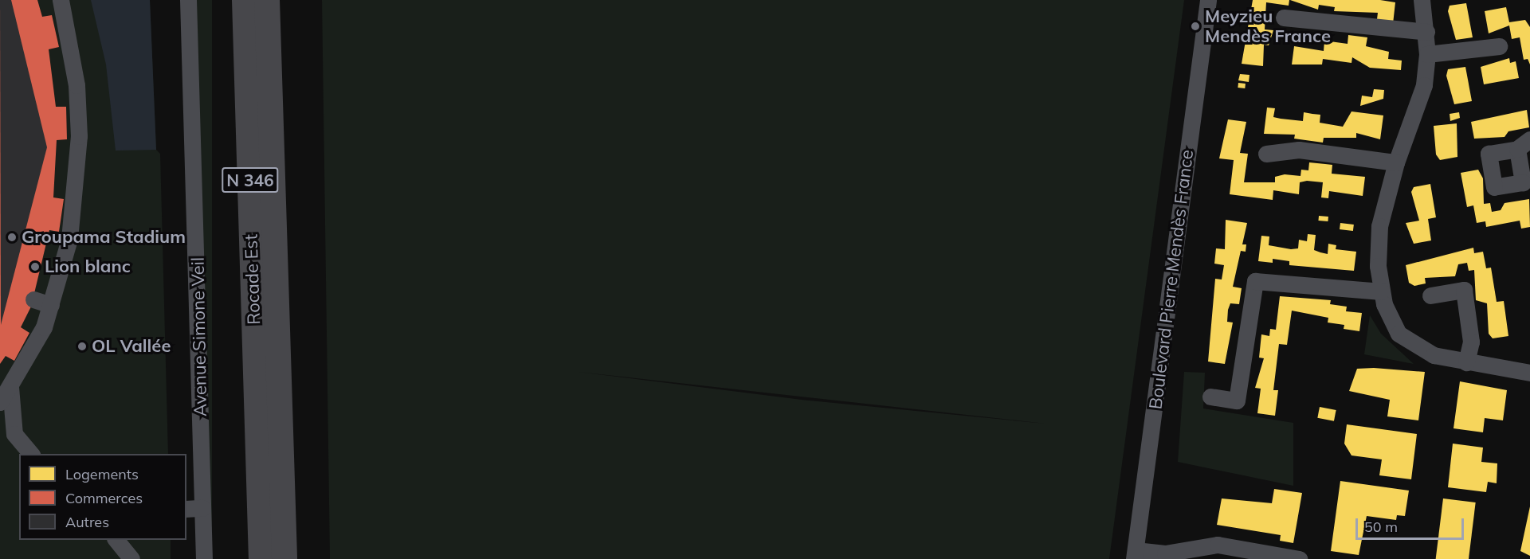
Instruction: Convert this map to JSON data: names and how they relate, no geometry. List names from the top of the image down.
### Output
{
  "streets": {
    "highway": ["N 346", "Rocade Est"],
    "street": ["Boulevard Pierre Mendès France", "Avenue Simone Veil"]
  },
  "places": [
    "Meyzieu Mendès France",
    "Groupama Stadium",
    "Lion blanc",
    "OL Vallée"
  ],
  "legend": ["Logements", "Commerces", "Autres"],
  "scale_bar": "50 m"
}
